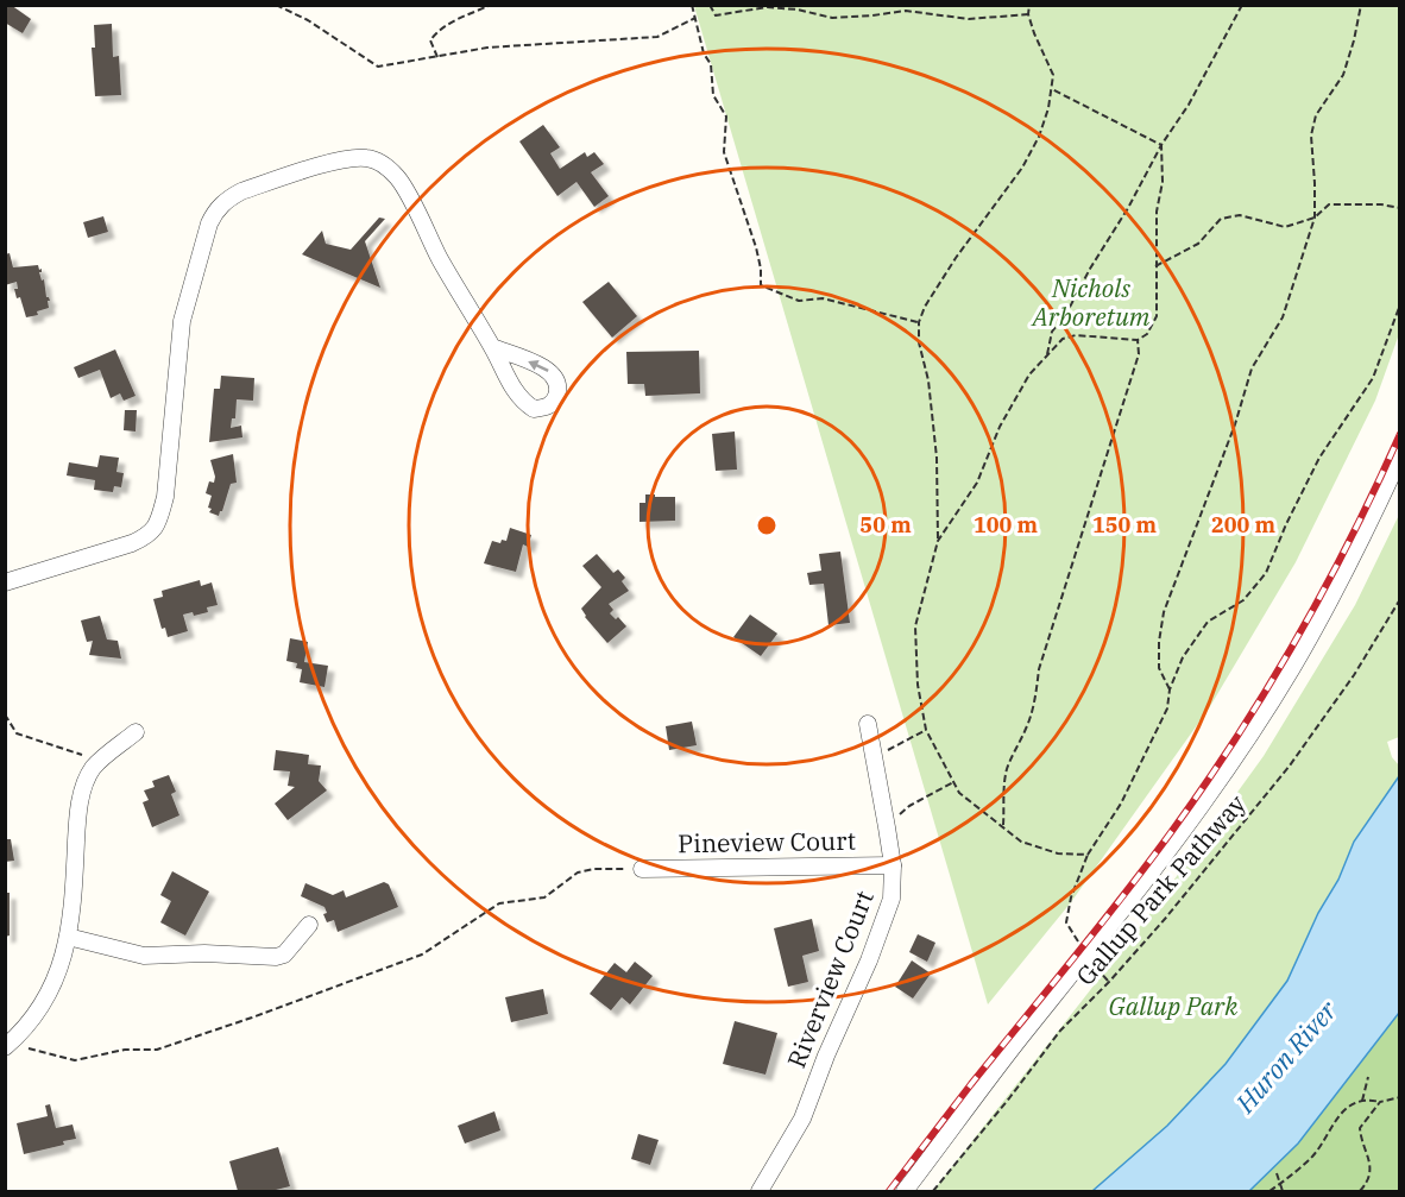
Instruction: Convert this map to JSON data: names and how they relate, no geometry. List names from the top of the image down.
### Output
{
  "streets": {
    "street": ["Pineview Court", "Riverview Court"],
    "path": ["Gallup Park Pathway"]
  },
  "crossings": [
    ["Pineview Court", "Riverview Court"]
  ],
  "water": ["Huron River"],
  "parks": ["Nichols Arboretum", "Gallup Park"],
  "rings": [
    "50 m",
    "100 m",
    "150 m",
    "200 m"
  ]
}
